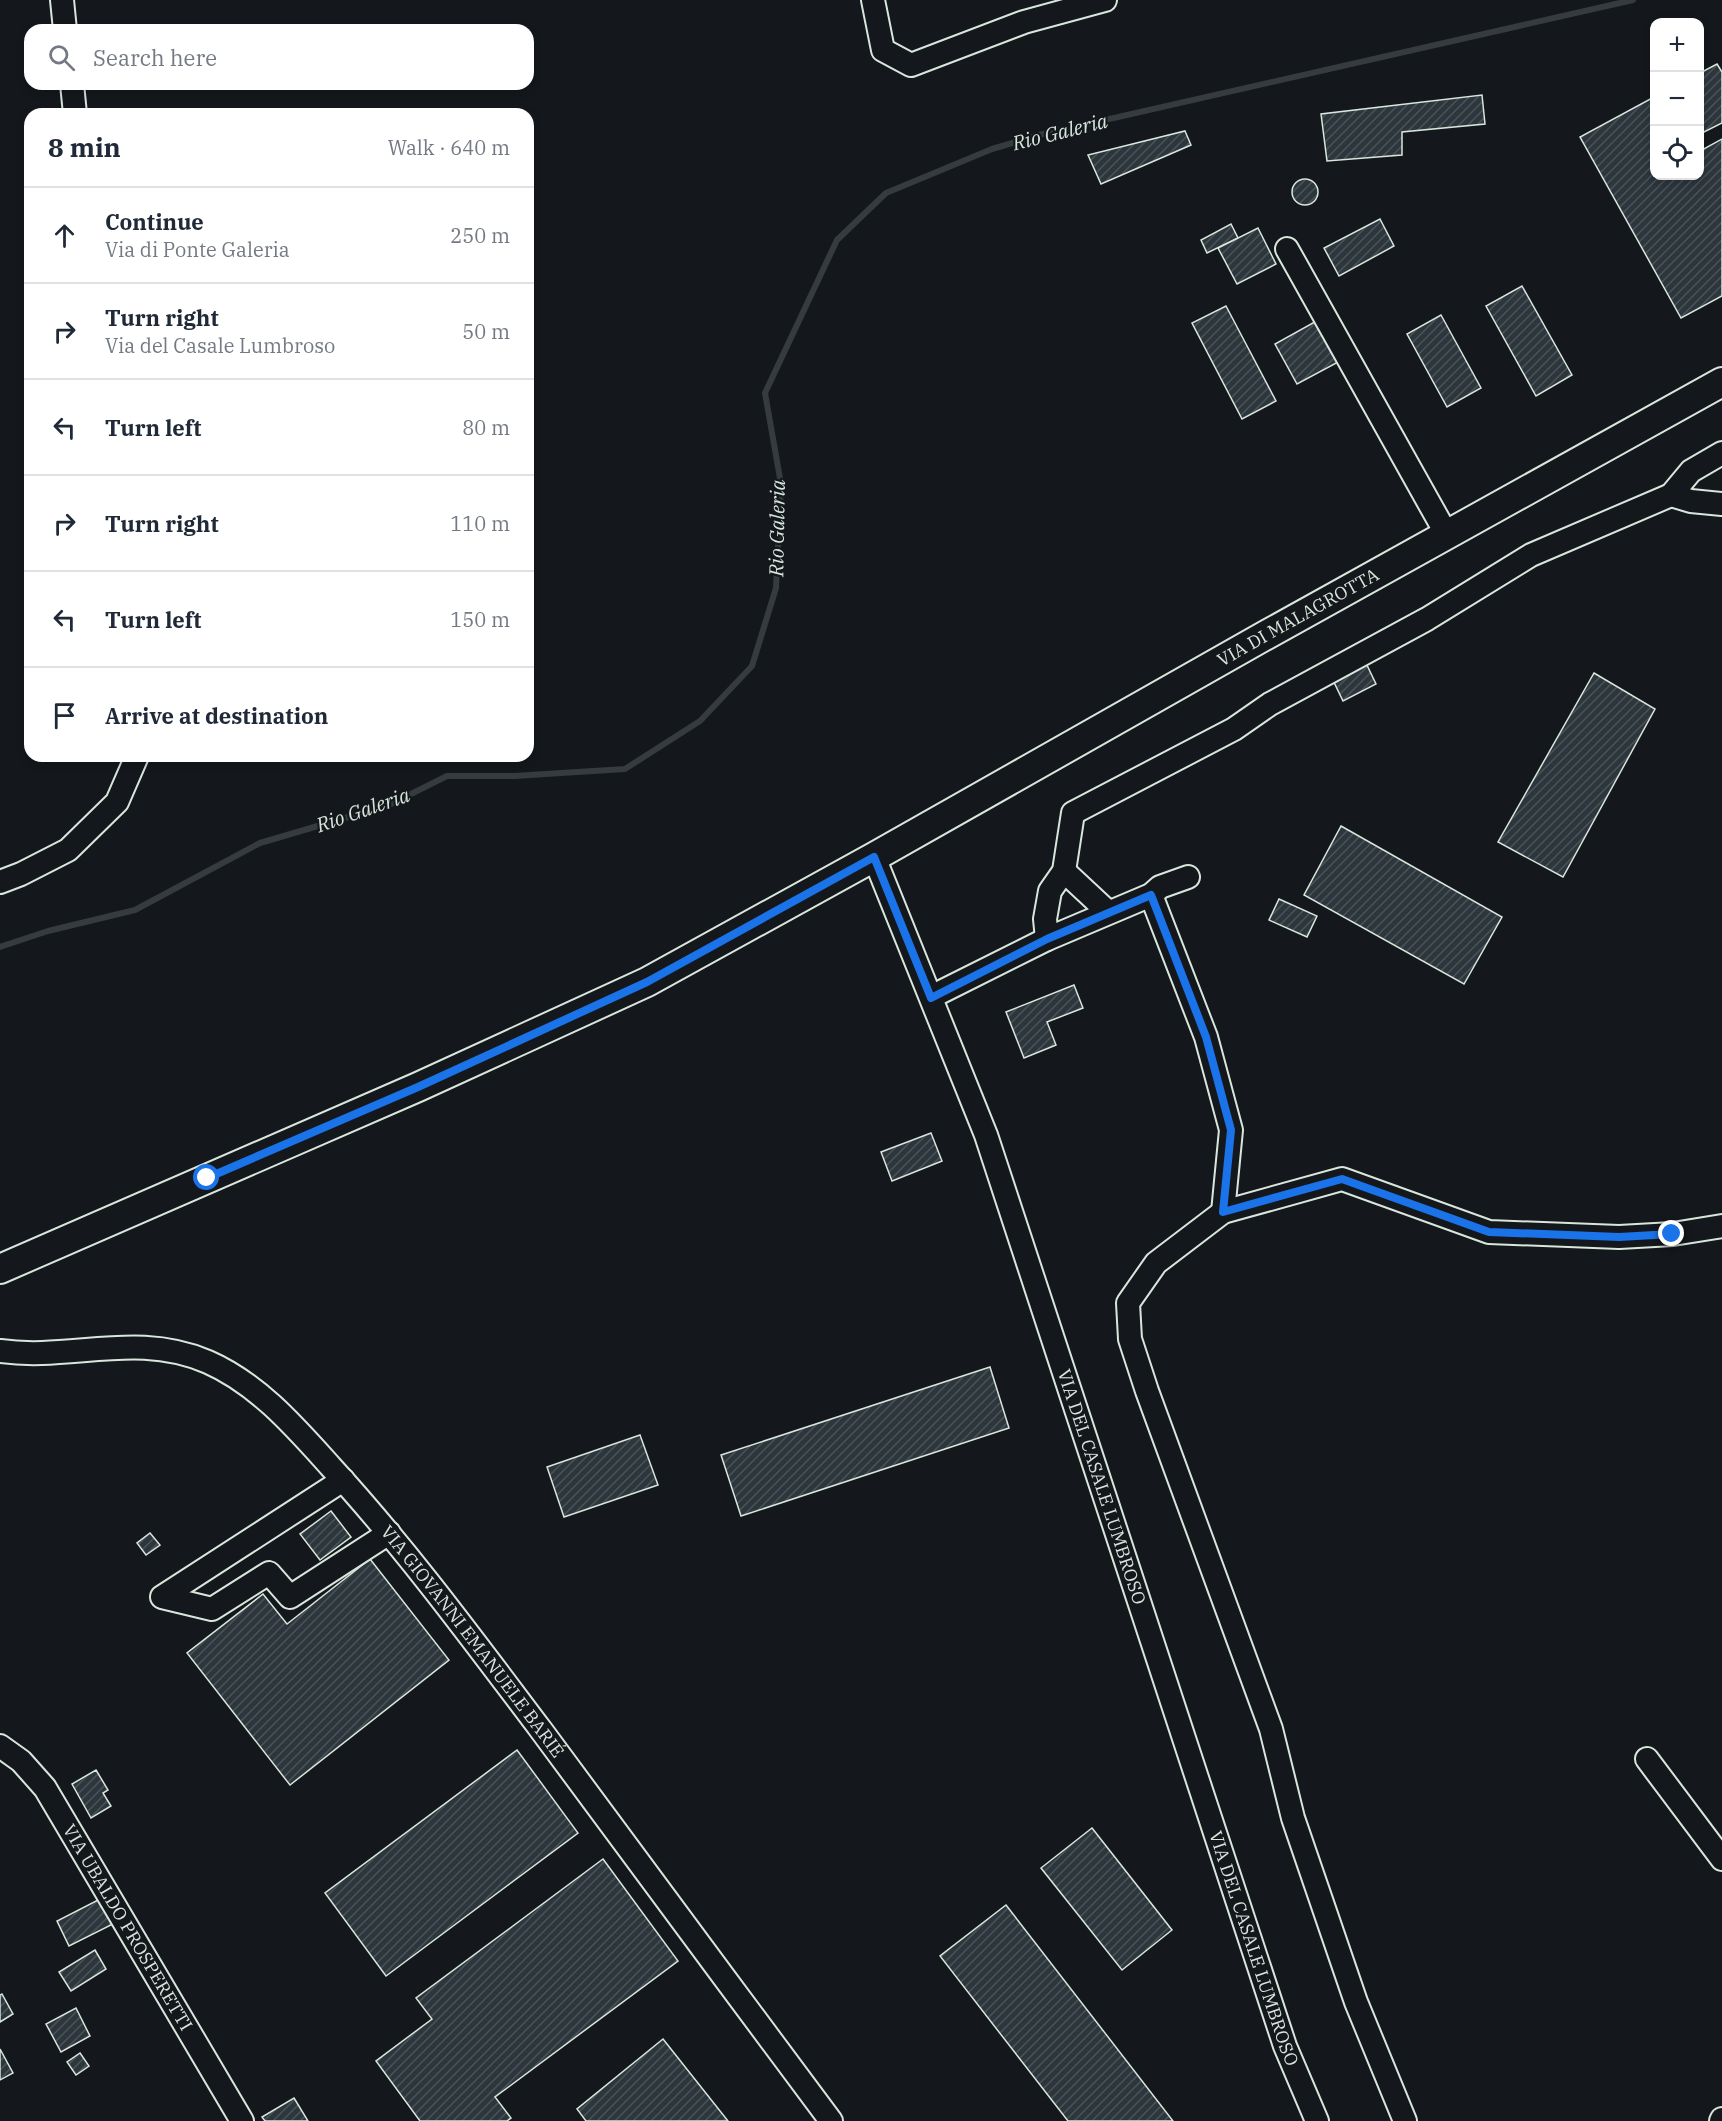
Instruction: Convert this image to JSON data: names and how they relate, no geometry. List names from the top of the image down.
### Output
{
  "streets": {
    "main road": ["VIA DI MALAGROTTA"],
    "street": ["VIA DEL CASALE LUMBROSO", "VIA GIOVANNI EMANUELE BARIÉ", "VIA UBALDO PROSPERETTI"]
  },
  "crossings": [
    ["VIA DI MALAGROTTA", "VIA DEL CASALE LUMBROSO"]
  ],
  "water": ["Rio Galeria"],
  "page": {
    "map_buttons": ["+", "−"],
    "search": "Search here",
    "heading": ["8 min", "Walk · 640 m"],
    "list": [
      ["Continue", "Via di Ponte Galeria", "250 m"],
      ["Turn right", "Via del Casale Lumbroso", "50 m"],
      ["Turn left", "80 m"],
      ["Turn right", "110 m"],
      ["Turn left", "150 m"],
      "Arrive at destination"
    ]
  }
}
